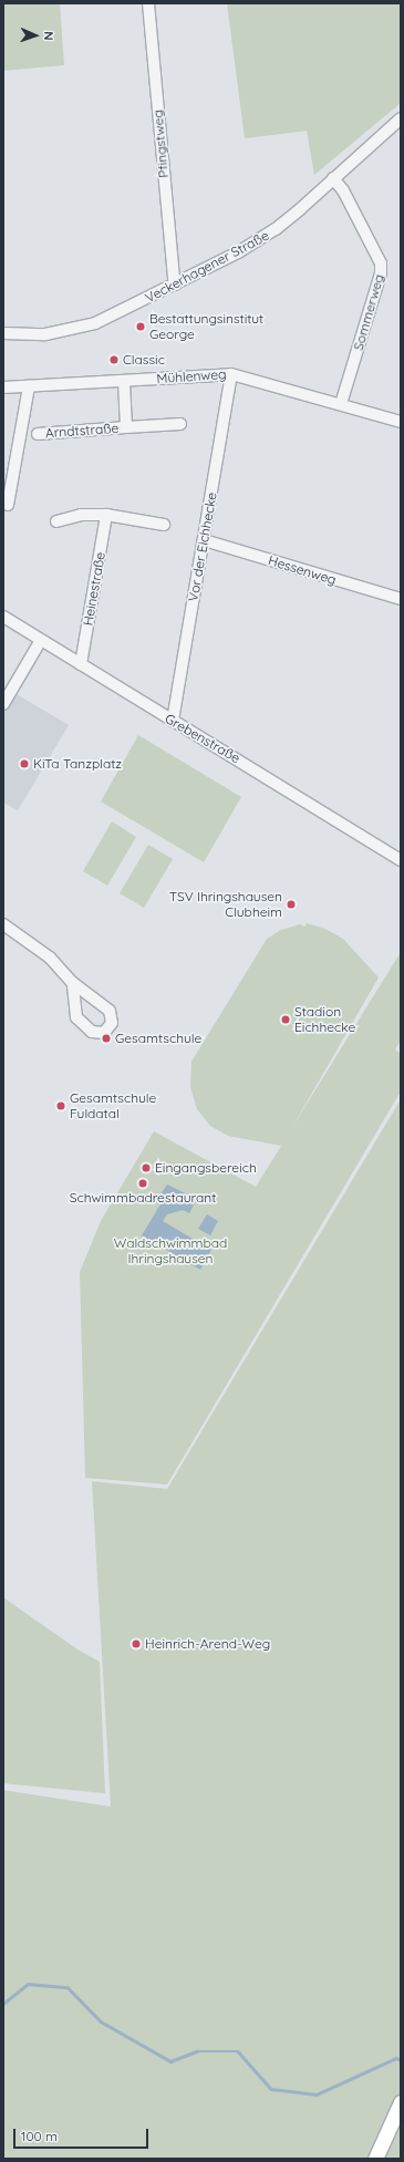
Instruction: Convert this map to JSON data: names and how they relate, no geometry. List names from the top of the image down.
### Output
{
  "streets": {
    "street": [
      "Pfingstweg",
      "Veckerhagener Straße",
      "Sommerweg",
      "Mühlenweg",
      "Arndtstraße",
      "Vor der Eichhecke",
      "Hessenweg",
      "Heinestraße",
      "Grebenstraße"
    ]
  },
  "crossings": [
    ["Pfingstweg", "Veckerhagener Straße"],
    ["Veckerhagener Straße", "Sommerweg"],
    ["Sommerweg", "Mühlenweg"],
    ["Mühlenweg", "Arndtstraße"],
    ["Mühlenweg", "Vor der Eichhecke"],
    ["Vor der Eichhecke", "Hessenweg"],
    ["Vor der Eichhecke", "Grebenstraße"],
    ["Heinestraße", "Grebenstraße"]
  ],
  "parks": ["Waldschwimmbad Ihringshausen"],
  "places": [
    "Bestattungsinstitut George",
    "Classic",
    "KiTa Tanzplatz",
    "TSV Ihringshausen Clubheim",
    "Stadion Eichhecke",
    "Gesamtschule",
    "Gesamtschule Fuldatal",
    "Eingangsbereich",
    "Schwimmbadrestaurant",
    "Heinrich-Arend-Weg"
  ],
  "scale_bar": "100 m",
  "north": "right"
}
